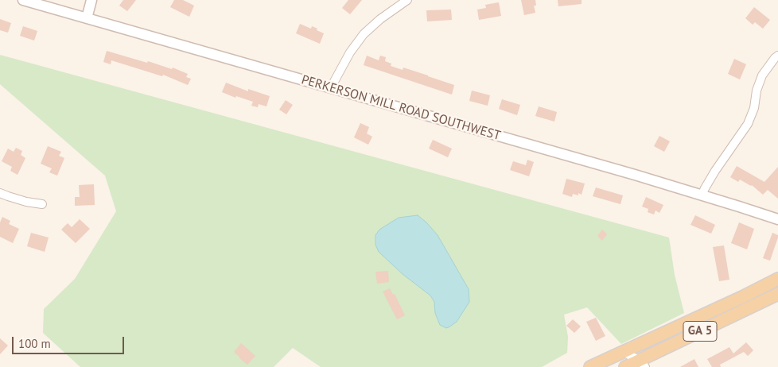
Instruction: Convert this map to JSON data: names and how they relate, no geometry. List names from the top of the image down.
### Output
{
  "streets": {
    "main road": ["GA 5"],
    "street": ["PERKERSON MILL ROAD SOUTHWEST"]
  },
  "scale_bar": "100 m"
}
